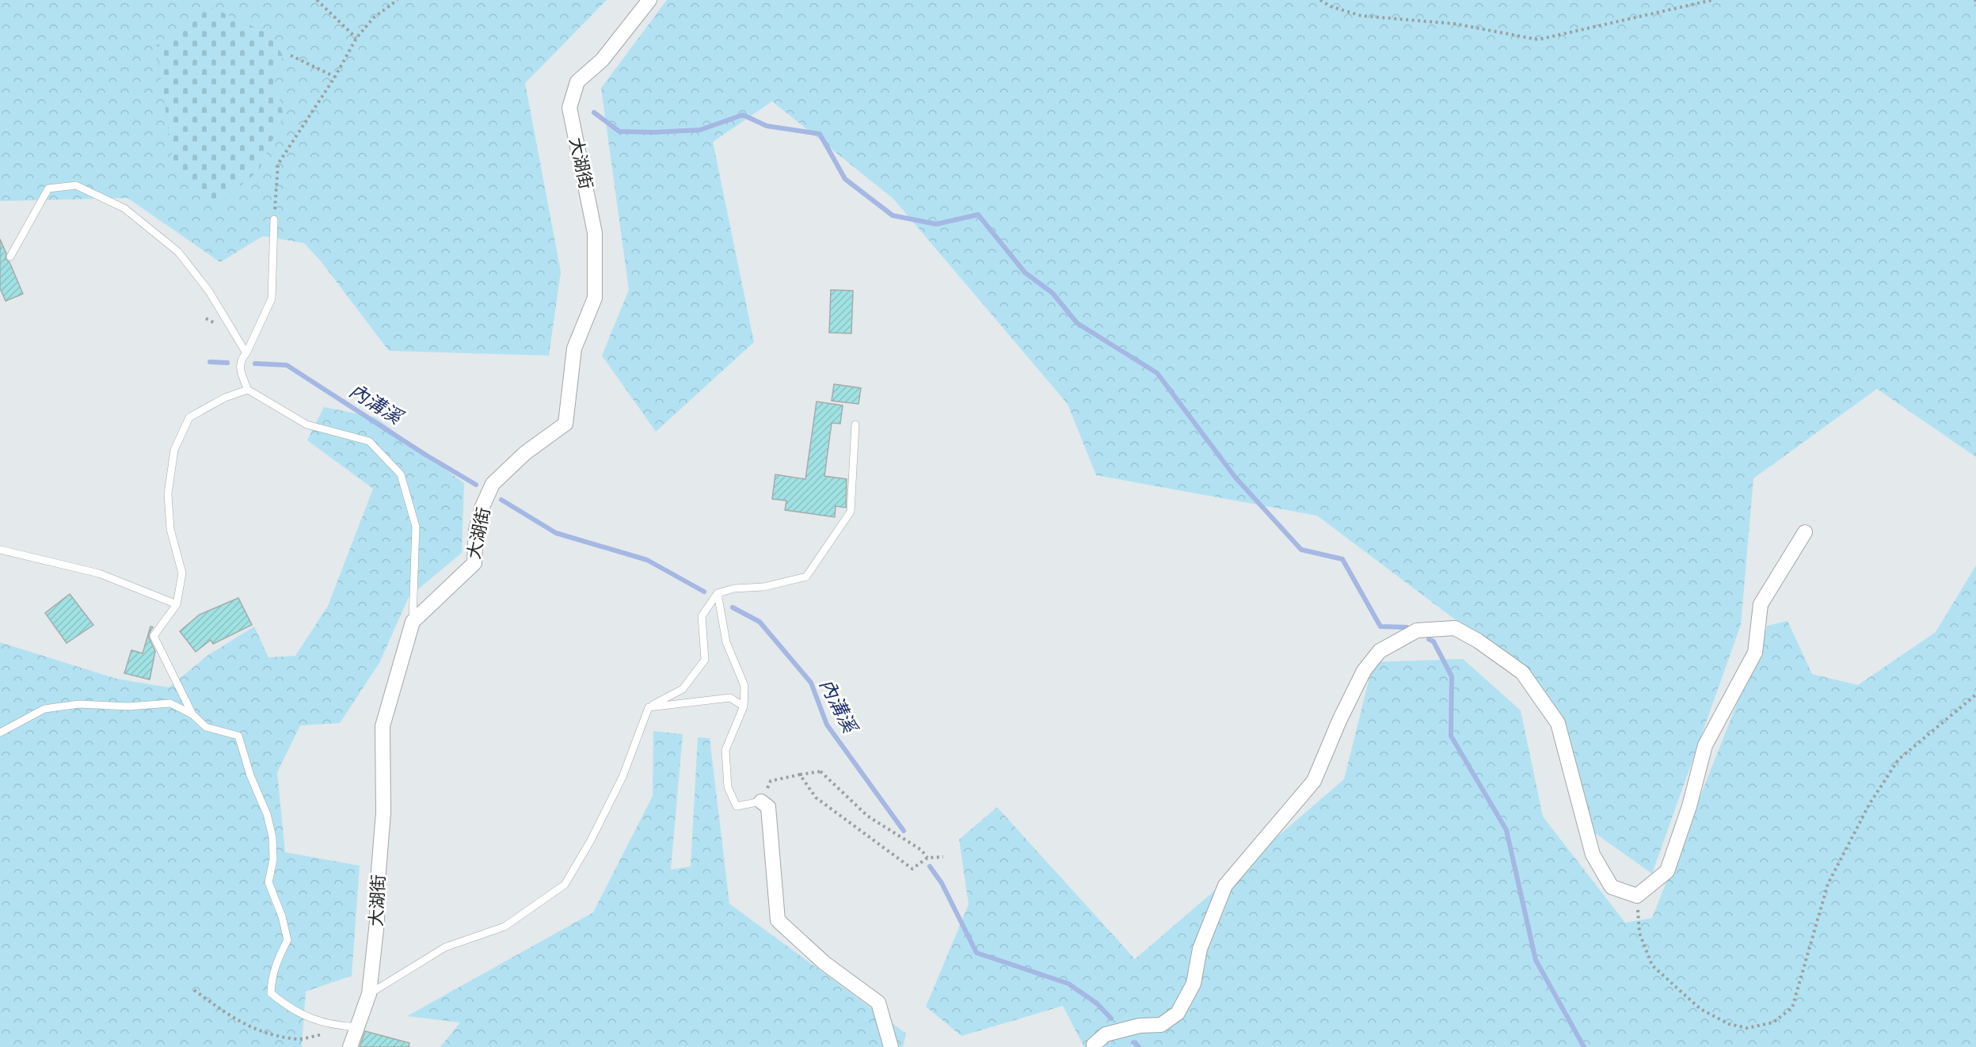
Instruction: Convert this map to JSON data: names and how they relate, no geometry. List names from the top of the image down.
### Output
{
  "streets": {
    "street": ["大湖街"]
  },
  "water": ["內溝溪"]
}
